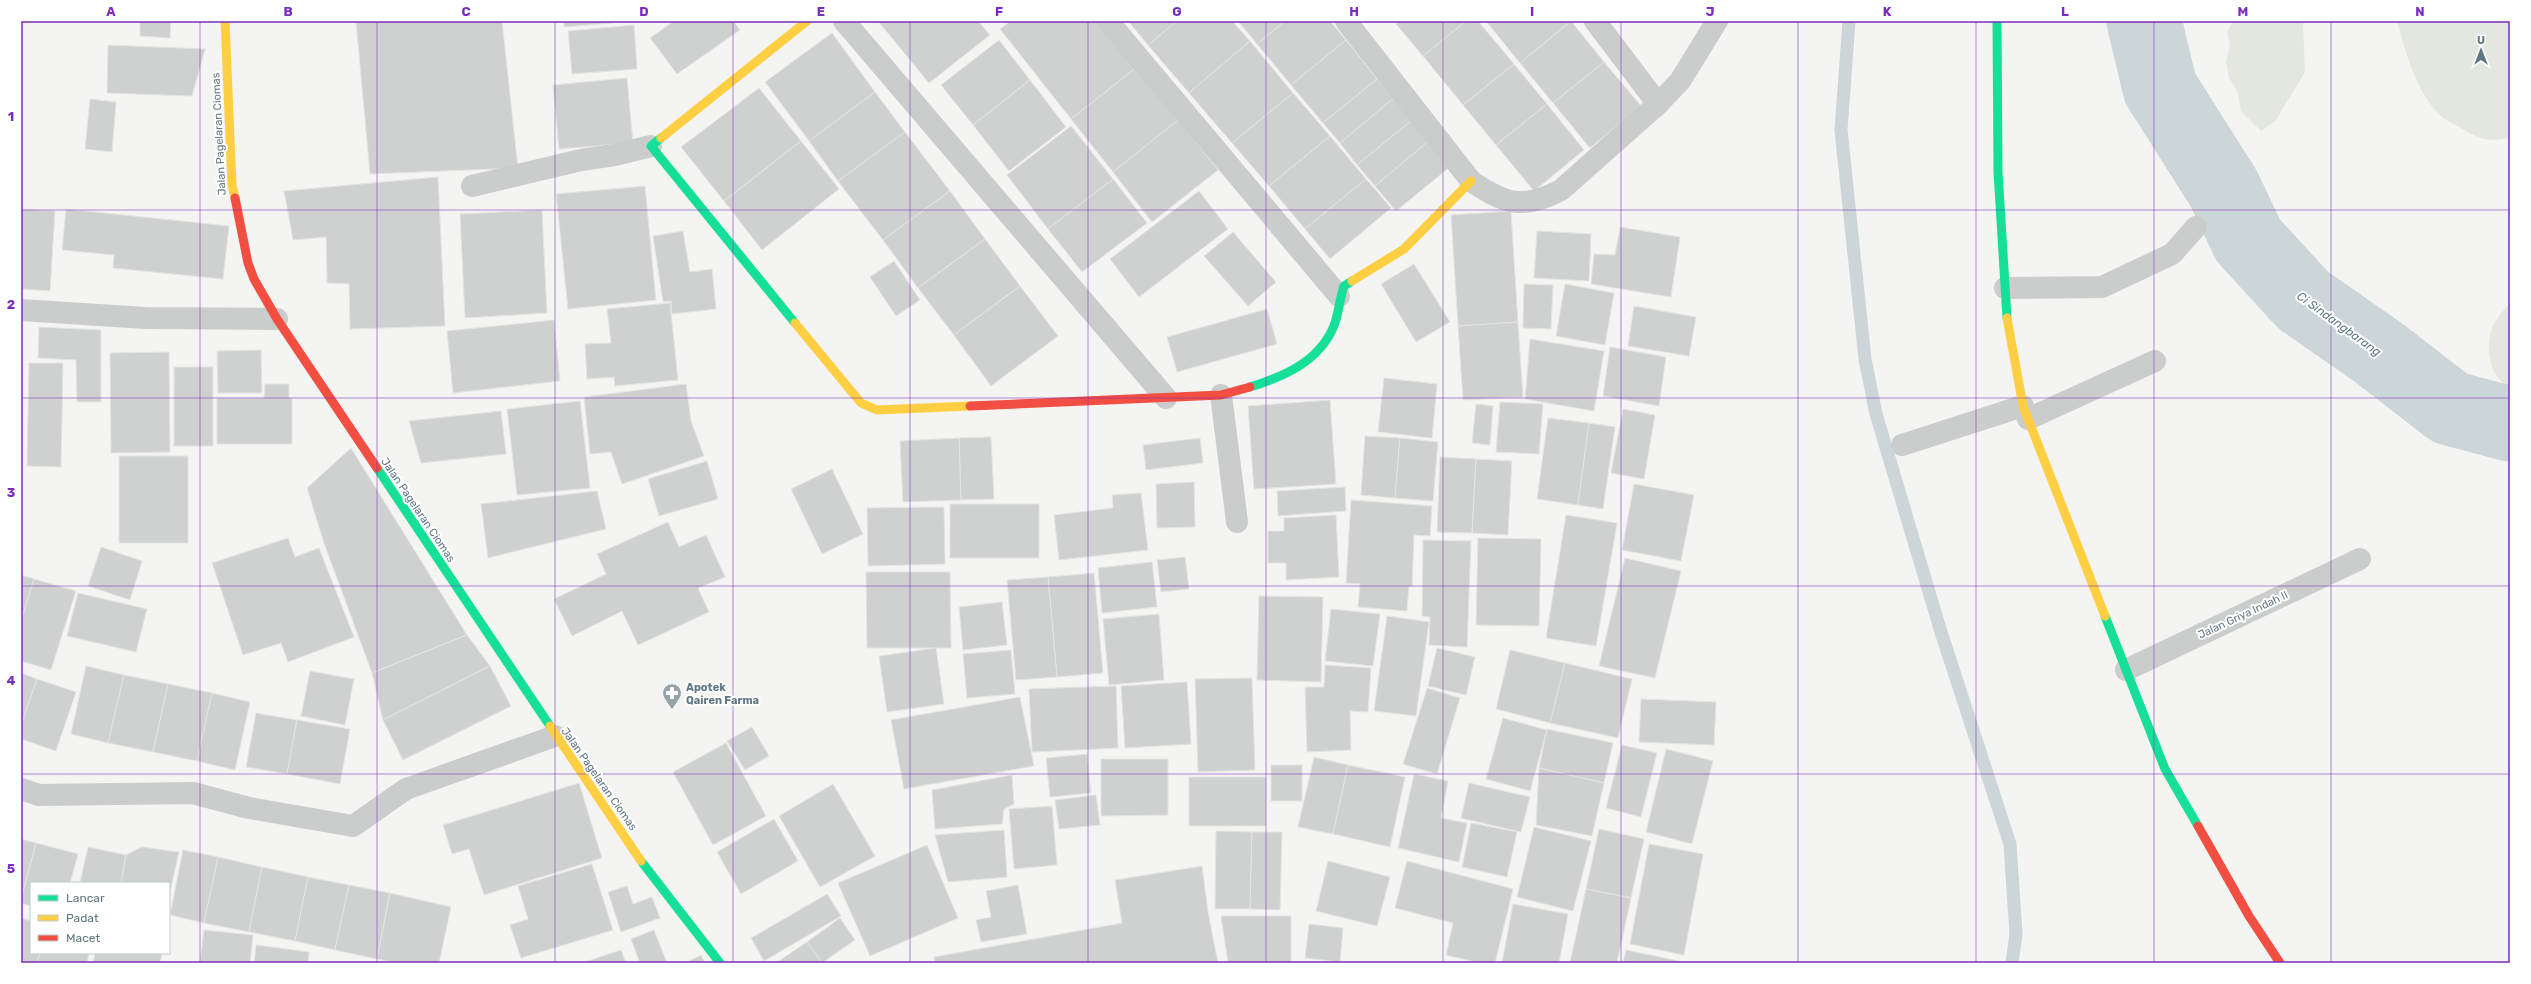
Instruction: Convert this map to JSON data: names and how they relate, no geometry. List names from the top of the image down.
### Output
{
  "streets": {
    "street": ["Jalan Pagelaran Ciomas", "Jalan Griya Indah II"]
  },
  "water": ["Ci Sindangbarang"],
  "places": {
    "pharmacy": ["Apotek Qairen Farma"]
  },
  "legend": ["Lancar", "Padat", "Macet"],
  "north": "top",
  "grid": {
    "columns": [
      "A",
      "B",
      "C",
      "D",
      "E",
      "F",
      "G",
      "H",
      "I",
      "J",
      "K",
      "L",
      "M",
      "N"
    ],
    "rows": [
      "1",
      "2",
      "3",
      "4",
      "5"
    ]
  }
}
